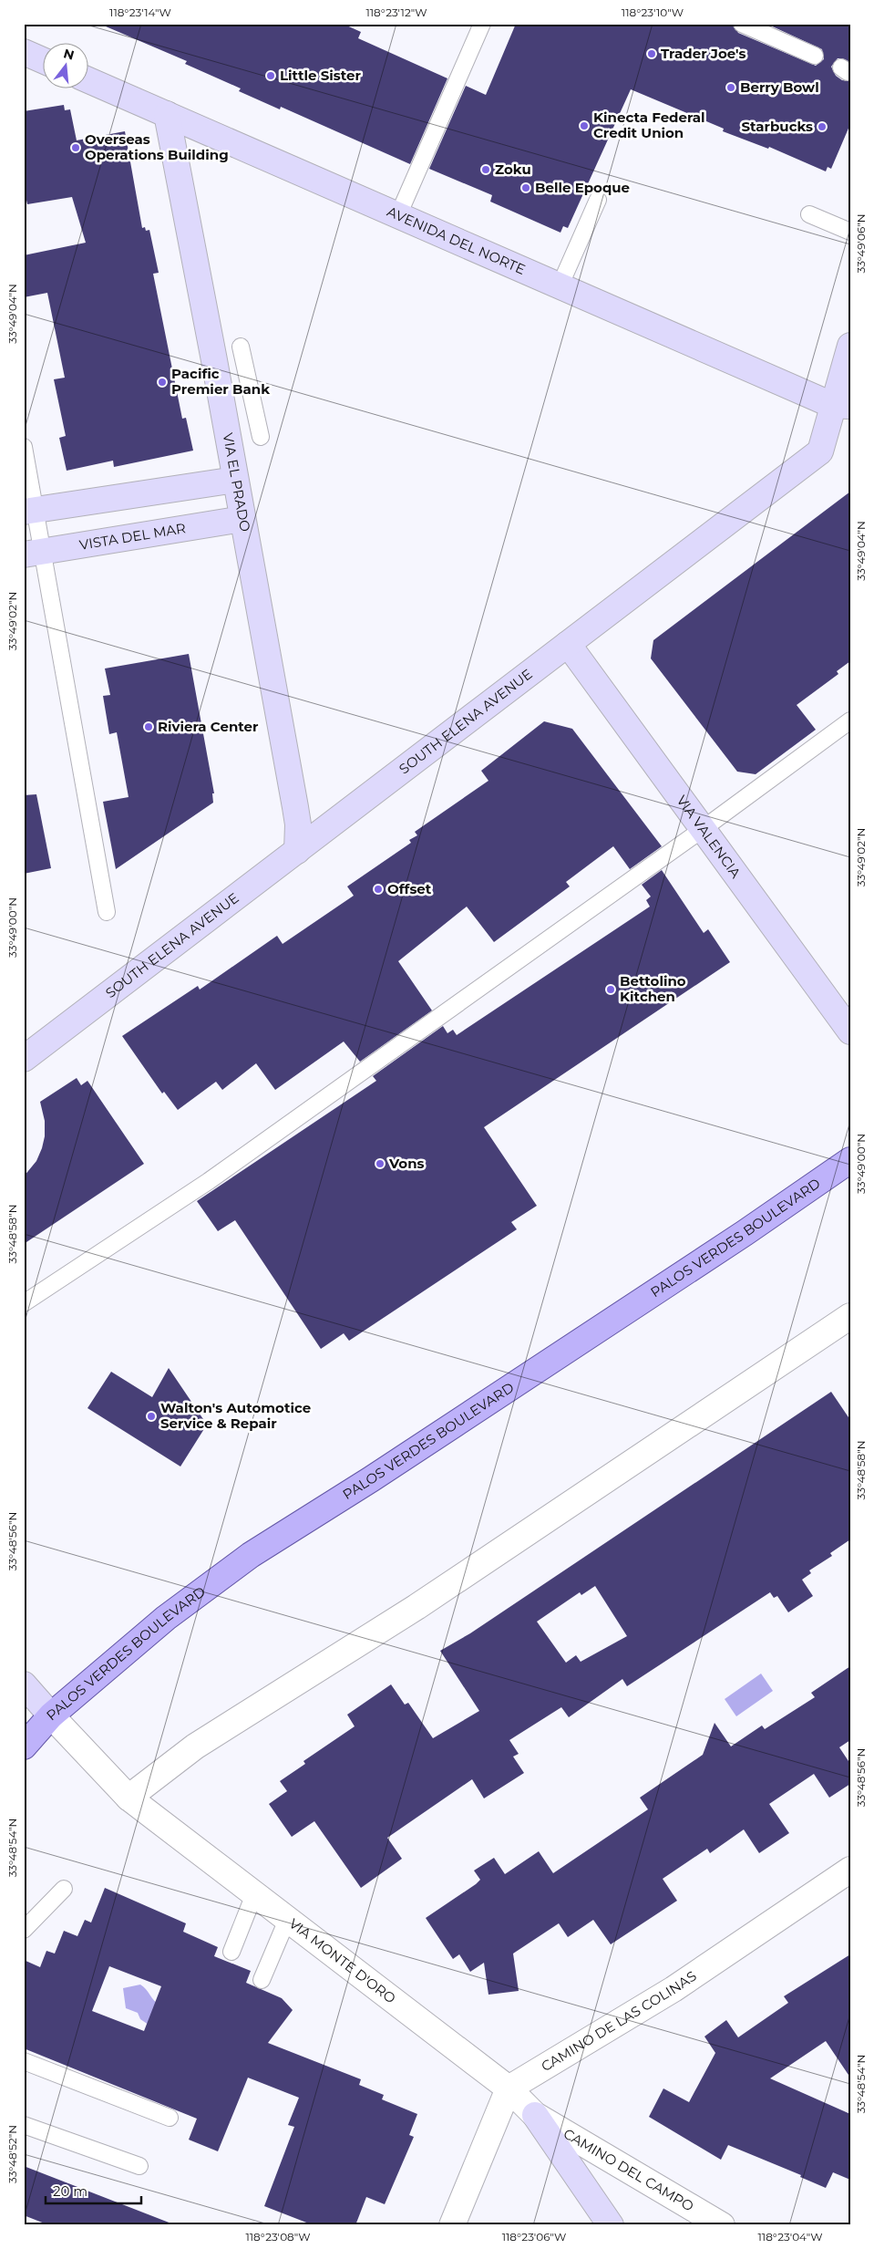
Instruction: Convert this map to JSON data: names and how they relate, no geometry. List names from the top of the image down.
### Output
{
  "streets": {
    "main road": ["PALOS VERDES BOULEVARD"],
    "street": [
      "AVENIDA DEL NORTE",
      "VIA EL PRADO",
      "VISTA DEL MAR",
      "SOUTH ELENA AVENUE",
      "VIA VALENCIA",
      "VIA MONTE D'ORO",
      "CAMINO DE LAS COLINAS",
      "CAMINO DEL CAMPO"
    ]
  },
  "crossings": [
    ["AVENIDA DEL NORTE", "VIA EL PRADO"],
    ["AVENIDA DEL NORTE", "SOUTH ELENA AVENUE"],
    ["VIA EL PRADO", "VISTA DEL MAR"],
    ["VIA EL PRADO", "SOUTH ELENA AVENUE"],
    ["SOUTH ELENA AVENUE", "VIA VALENCIA"],
    ["PALOS VERDES BOULEVARD", "VIA MONTE D'ORO"],
    ["VIA MONTE D'ORO", "CAMINO DE LAS COLINAS"],
    ["VIA MONTE D'ORO", "CAMINO DEL CAMPO"]
  ],
  "places": [
    "Trader Joe's",
    "Little Sister",
    "Berry Bowl",
    "Kinecta Federal Credit Union",
    "Starbucks",
    "Overseas Operations Building",
    "Zoku",
    "Belle Epoque",
    "Pacific Premier Bank",
    "Riviera Center",
    "Offset",
    "Bettolino Kitchen",
    "Vons",
    "Walton's Automotice Service & Repair"
  ],
  "scale_bar": "20 m",
  "north": "top",
  "coordinates": [
    "118°23'14\"W",
    "118°23'12\"W",
    "118°23'10\"W",
    "33°49'06\"N",
    "33°49'04\"N",
    "33°49'02\"N",
    "33°49'00\"N",
    "33°48'58\"N",
    "33°48'56\"N",
    "33°48'54\"N",
    "33°48'52\"N",
    "118°23'08\"W",
    "118°23'06\"W",
    "118°23'04\"W"
  ]
}
